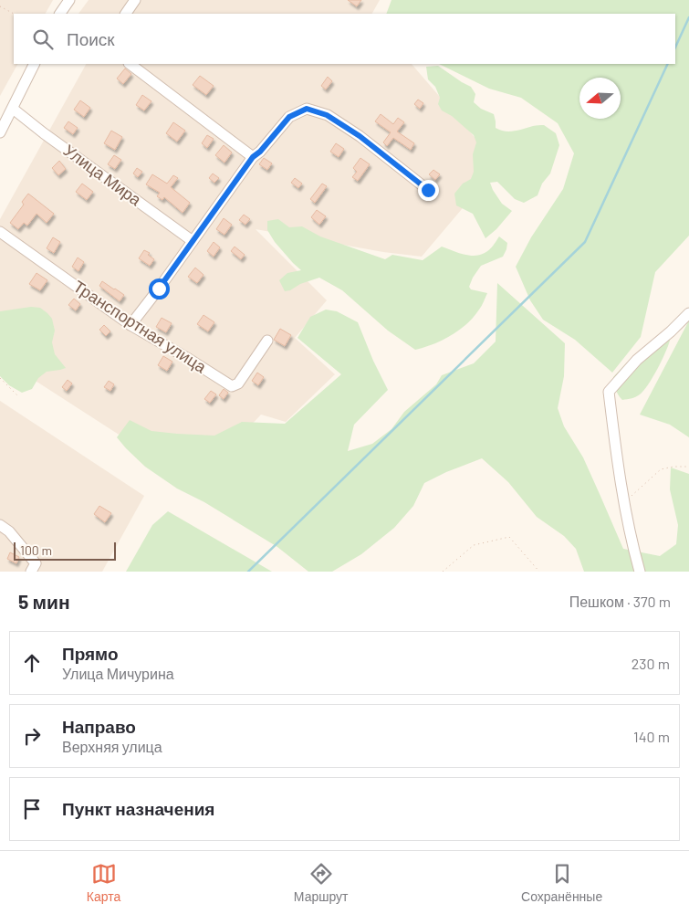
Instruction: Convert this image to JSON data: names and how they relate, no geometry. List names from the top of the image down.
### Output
{
  "streets": {
    "street": ["Улица Мира", "Транспортная улица"]
  },
  "scale_bar": "100 m",
  "north": "left",
  "page": {
    "search": "Поиск",
    "scale": "100 m",
    "heading": ["5 мин", "Пешком · 370 m"],
    "list": [
      ["Прямо", "Улица Мичурина", "230 m"],
      ["Направо", "Верхняя улица", "140 m"],
      "Пункт назначения"
    ],
    "nav": ["Карта", "Маршрут", "Сохранённые"]
  }
}
